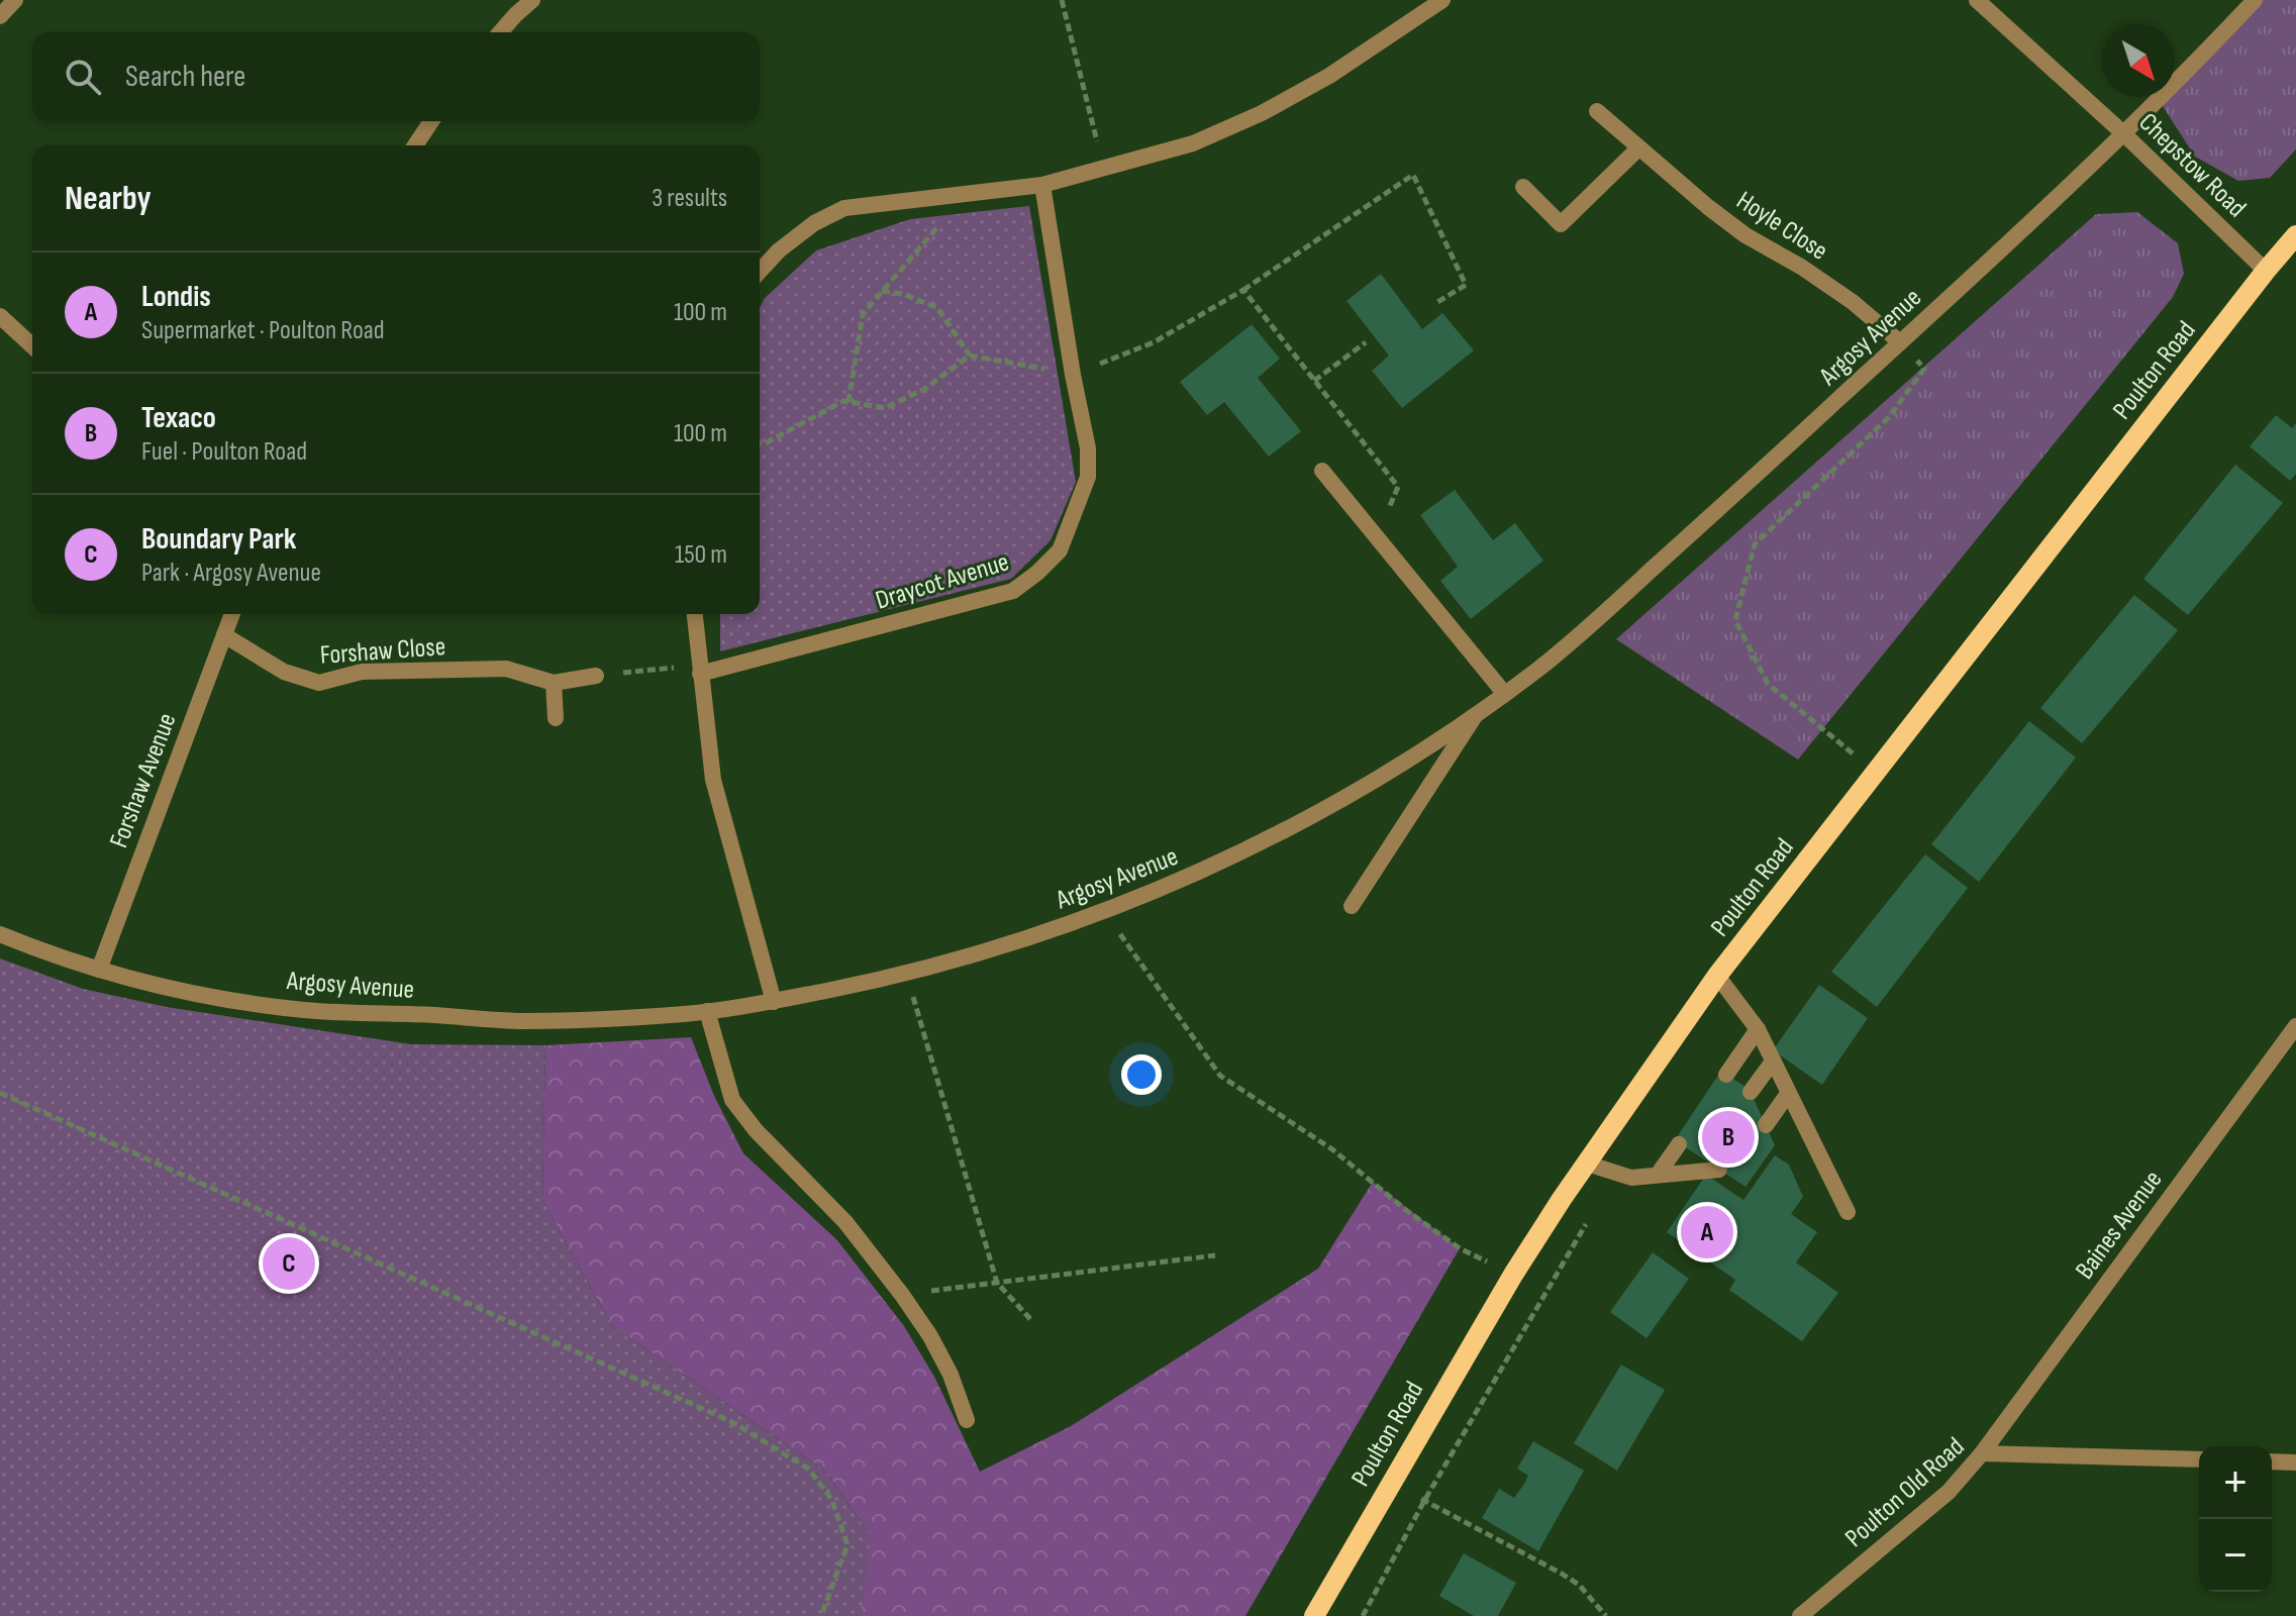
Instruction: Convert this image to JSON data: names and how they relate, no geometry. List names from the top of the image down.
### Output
{
  "streets": {
    "main road": ["Poulton Road"],
    "street": [
      "Chepstow Road",
      "Hoyle Close",
      "Argosy Avenue",
      "Draycot Avenue",
      "Forshaw Close",
      "Forshaw Avenue",
      "Baines Avenue",
      "Poulton Old Road"
    ]
  },
  "crossings": [
    ["Chepstow Road", "Argosy Avenue"],
    ["Chepstow Road", "Poulton Road"],
    ["Hoyle Close", "Argosy Avenue"],
    ["Argosy Avenue", "Forshaw Avenue"],
    ["Forshaw Close", "Forshaw Avenue"],
    ["Baines Avenue", "Poulton Old Road"]
  ],
  "north": "bottom right",
  "page": {
    "search": "Search here",
    "heading": ["Nearby", "3 results"],
    "list": [
      {
        "mark": "A",
        "name": "Londis",
        "note": "Supermarket · Poulton Road",
        "value": "100 m"
      },
      {
        "mark": "B",
        "name": "Texaco",
        "note": "Fuel · Poulton Road",
        "value": "100 m"
      },
      {
        "mark": "C",
        "name": "Boundary Park",
        "note": "Park · Argosy Avenue",
        "value": "150 m"
      }
    ],
    "pins": ["B", "A", "C"],
    "map_buttons": ["+", "−"]
  }
}
